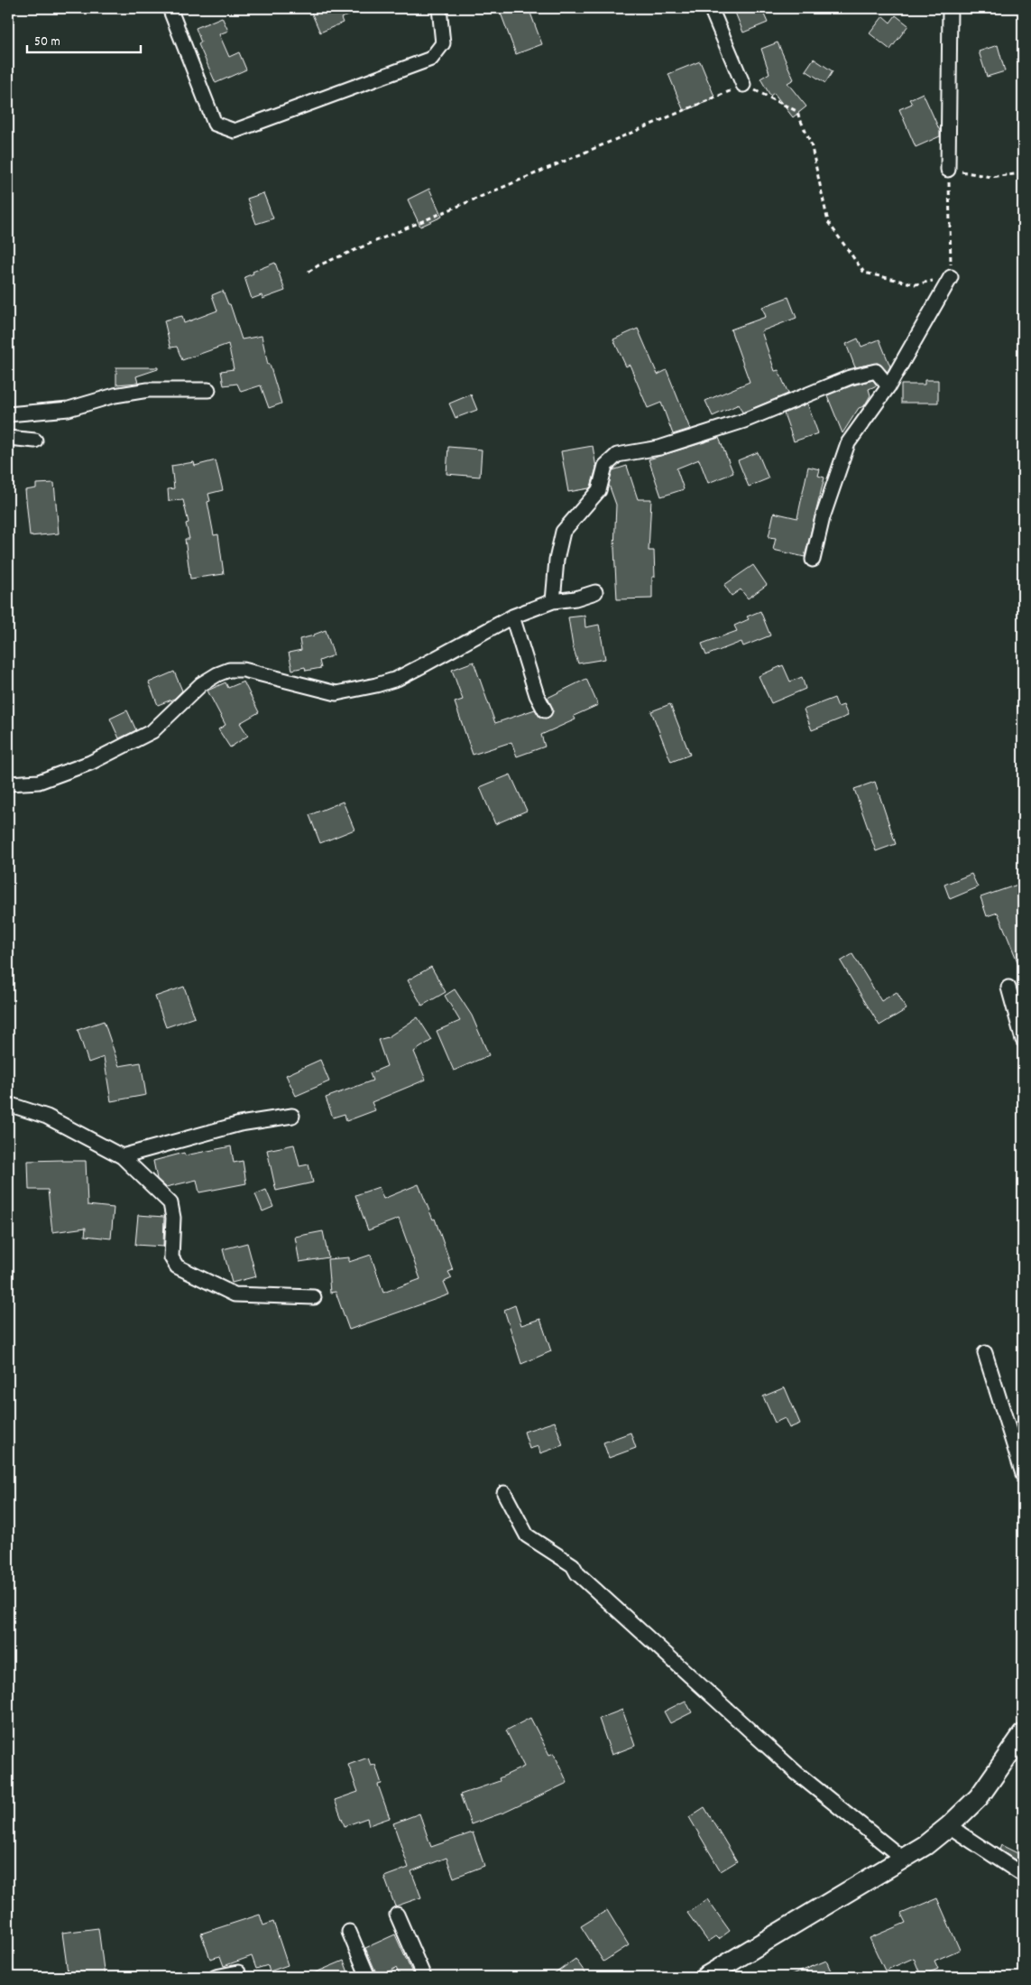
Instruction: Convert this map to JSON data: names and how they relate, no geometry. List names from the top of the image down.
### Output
{
  "scale_bar": "50 m"
}
